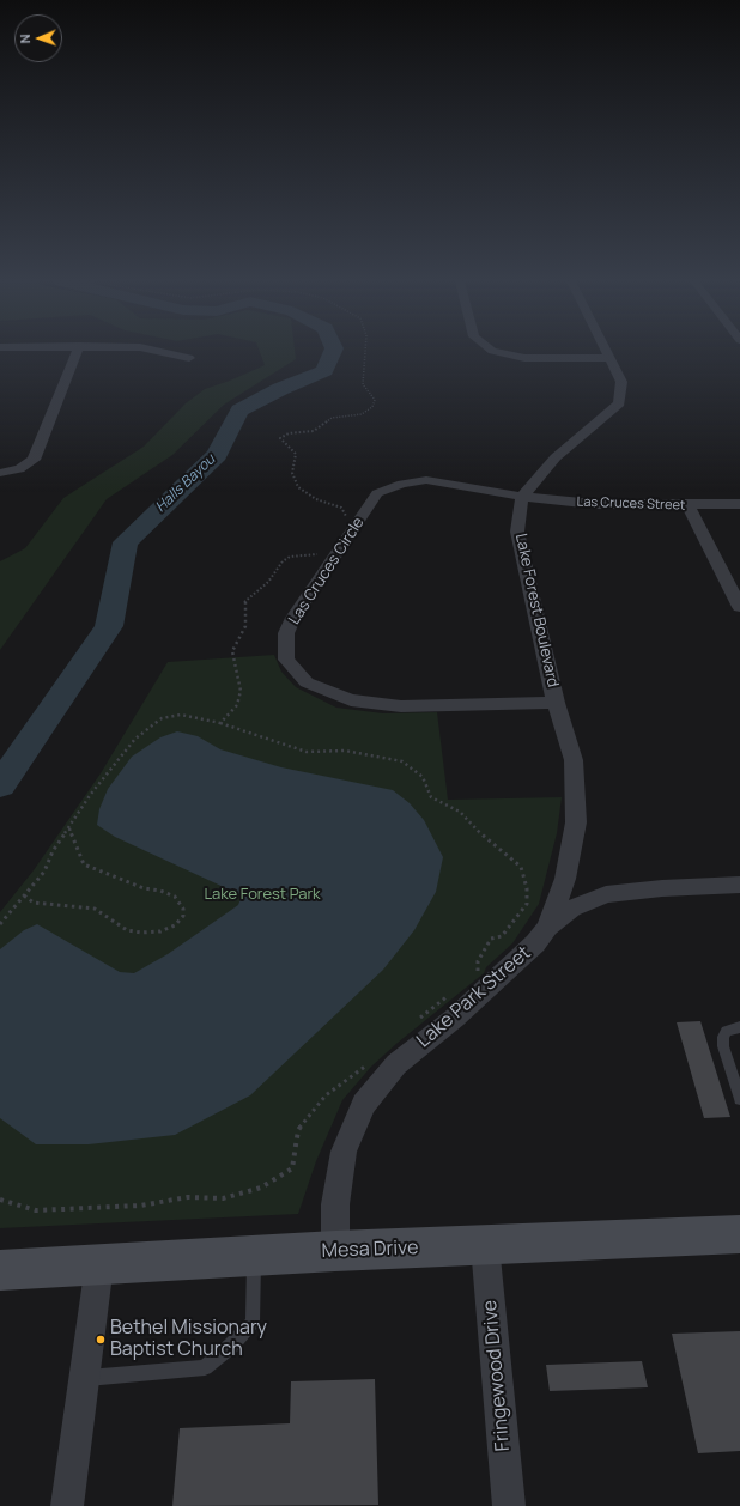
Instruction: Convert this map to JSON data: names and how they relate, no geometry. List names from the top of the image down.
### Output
{
  "streets": {
    "main road": ["Mesa Drive"],
    "street": [
      "Las Cruces Street",
      "Las Cruces Circle",
      "Lake Forest Boulevard",
      "Lake Park Street",
      "Fringewood Drive"
    ]
  },
  "crossings": [
    ["Las Cruces Street", "Las Cruces Circle"],
    ["Las Cruces Street", "Lake Forest Boulevard"],
    ["Las Cruces Circle", "Lake Forest Boulevard"],
    ["Lake Forest Boulevard", "Lake Park Street"],
    ["Lake Park Street", "Mesa Drive"],
    ["Mesa Drive", "Fringewood Drive"]
  ],
  "water": ["Halls Bayou"],
  "parks": ["Lake Forest Park"],
  "places": ["Bethel Missionary Baptist Church"],
  "north": "left"
}
